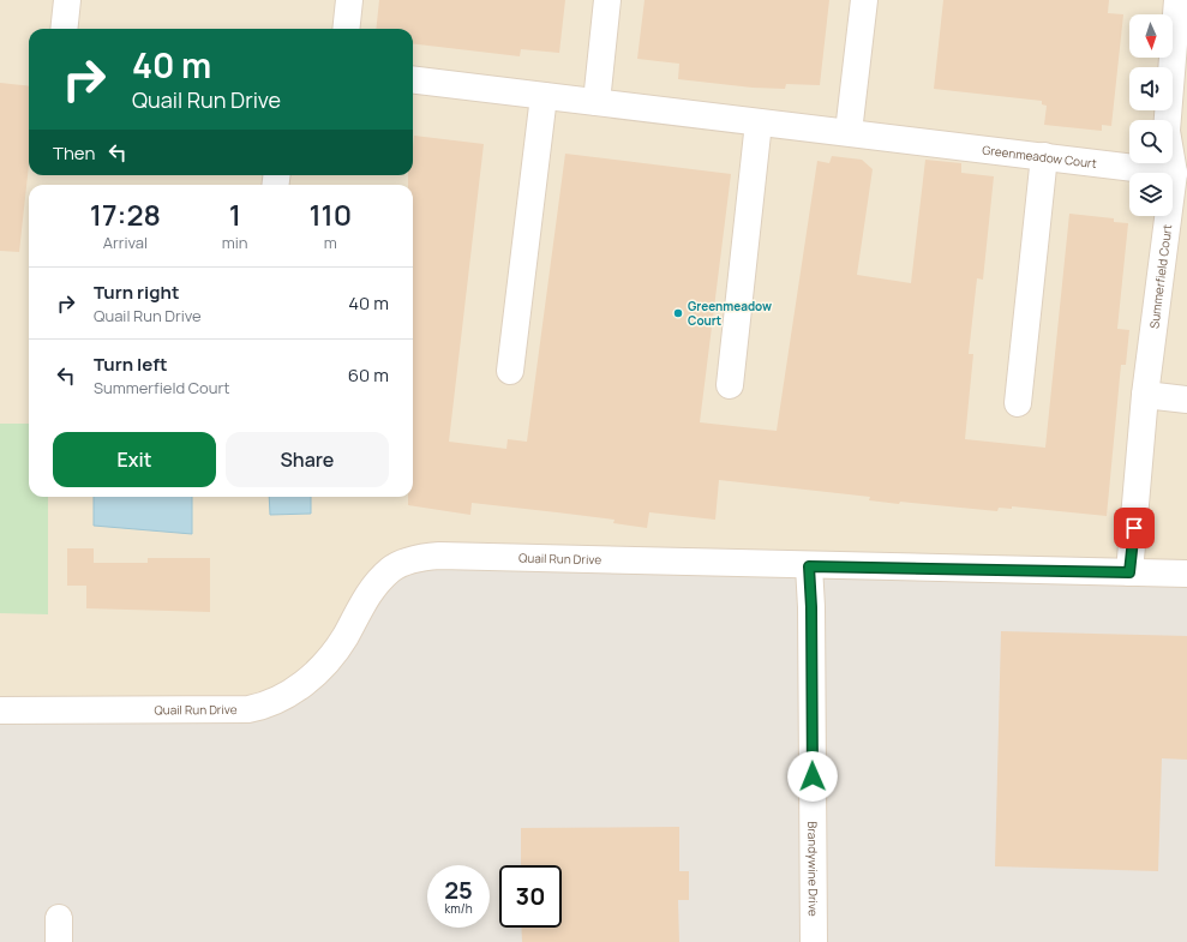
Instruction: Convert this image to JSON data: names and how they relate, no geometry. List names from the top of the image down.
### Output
{
  "streets": {
    "street": [
      "Greenmeadow Court",
      "Summerfield Court",
      "Quail Run Drive",
      "Brandywine Drive"
    ]
  },
  "crossings": [
    ["Greenmeadow Court", "Summerfield Court"],
    ["Summerfield Court", "Quail Run Drive"],
    ["Quail Run Drive", "Brandywine Drive"]
  ],
  "places": ["Greenmeadow Court"],
  "north": "bottom",
  "page": {
    "turn": ["40 m", "Quail Run Drive"],
    "then": "Then",
    "eta": [
      "17:28",
      "Arrival",
      "1",
      "min",
      "110",
      "m"
    ],
    "list": [
      {
        "name": "Turn right",
        "note": "Quail Run Drive",
        "value": "40 m"
      },
      {
        "name": "Turn left",
        "note": "Summerfield Court",
        "value": "60 m"
      }
    ],
    "buttons": ["Exit", "Share"],
    "speed": "25 km/h",
    "limit": "30"
  }
}
